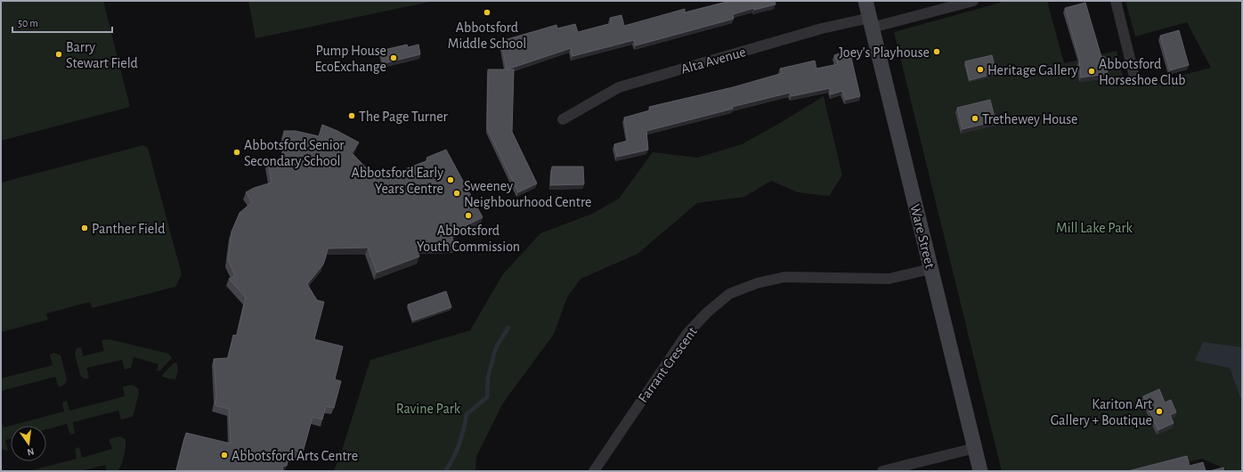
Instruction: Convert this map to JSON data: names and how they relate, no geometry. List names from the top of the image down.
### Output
{
  "streets": {
    "main road": ["Ware Street"],
    "street": ["Alta Avenue", "Farrant Crescent"]
  },
  "crossings": [
    ["Alta Avenue", "Ware Street"],
    ["Ware Street", "Farrant Crescent"]
  ],
  "parks": ["Mill Lake Park", "Ravine Park"],
  "places": [
    "Abbotsford Middle School",
    "Joey's Playhouse",
    "Barry Stewart Field",
    "Pump House EcoExchange",
    "Heritage Gallery",
    "Abbotsford Horseshoe Club",
    "The Page Turner",
    "Trethewey House",
    "Abbotsford Senior Secondary School",
    "Abbotsford Early Years Centre",
    "Sweeney Neighbourhood Centre",
    "Abbotsford Youth Commission",
    "Panther Field",
    "Kariton Art Gallery + Boutique",
    "Abbotsford Arts Centre"
  ],
  "scale_bar": "50 m",
  "north": "bottom"
}
